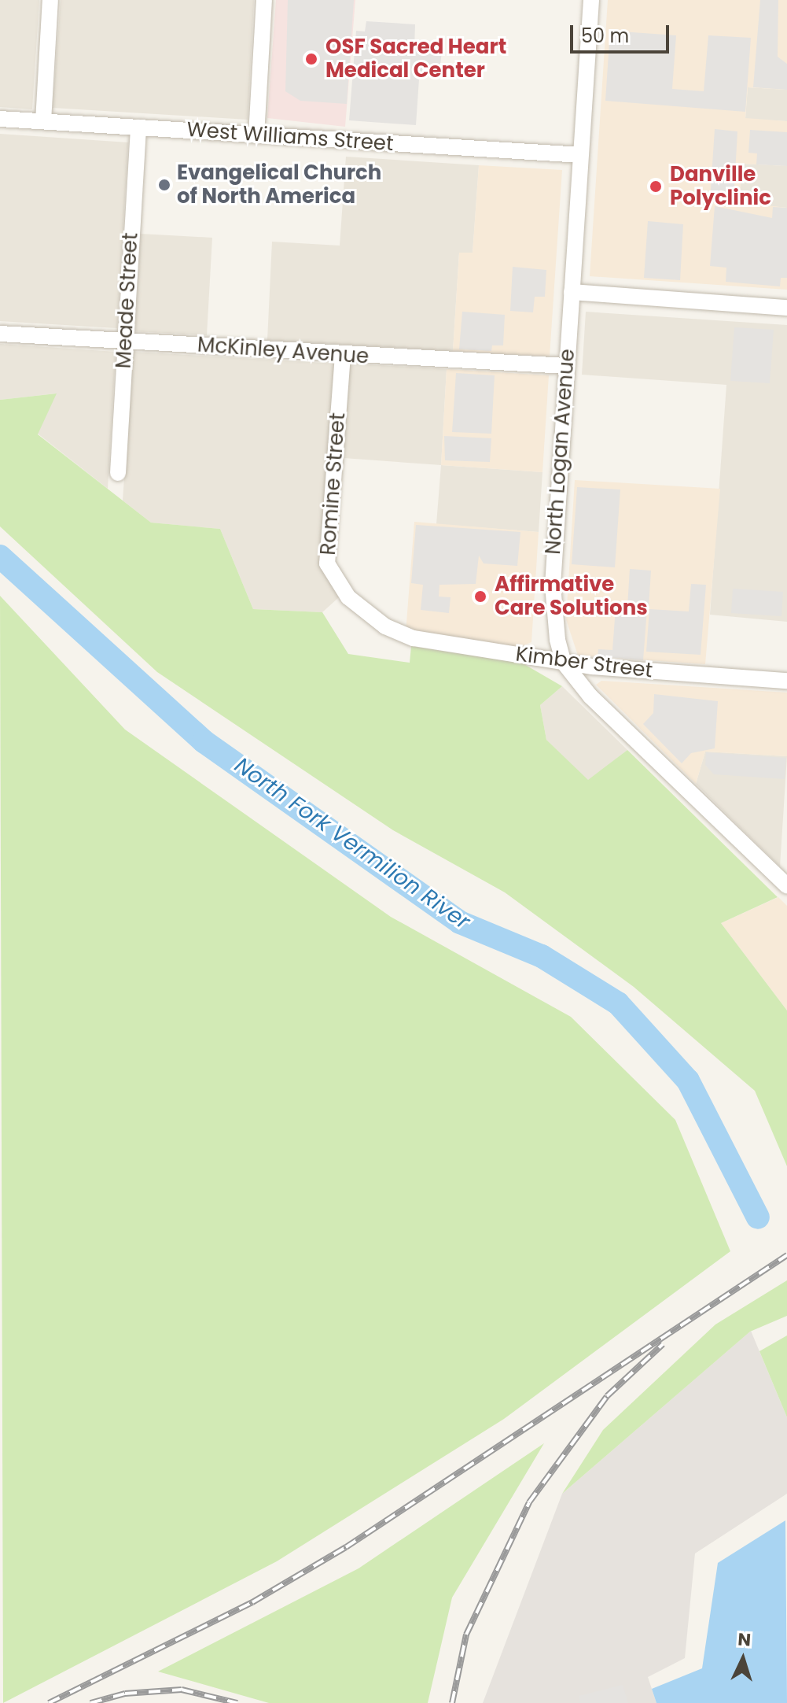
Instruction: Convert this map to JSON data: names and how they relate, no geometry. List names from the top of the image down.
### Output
{
  "streets": {
    "street": [
      "West Williams Street",
      "Meade Street",
      "McKinley Avenue",
      "North Logan Avenue",
      "Romine Street",
      "Kimber Street"
    ]
  },
  "crossings": [
    ["West Williams Street", "Meade Street"],
    ["West Williams Street", "North Logan Avenue"],
    ["Meade Street", "McKinley Avenue"],
    ["McKinley Avenue", "North Logan Avenue"],
    ["McKinley Avenue", "Romine Street"],
    ["North Logan Avenue", "Kimber Street"],
    ["Romine Street", "Kimber Street"]
  ],
  "water": ["North Fork Vermilion River"],
  "places": [
    "OSF Sacred Heart Medical Center",
    "Evangelical Church of North America",
    "Danville Polyclinic",
    "Affirmative Care Solutions"
  ],
  "scale_bar": "50 m",
  "north": "top"
}
